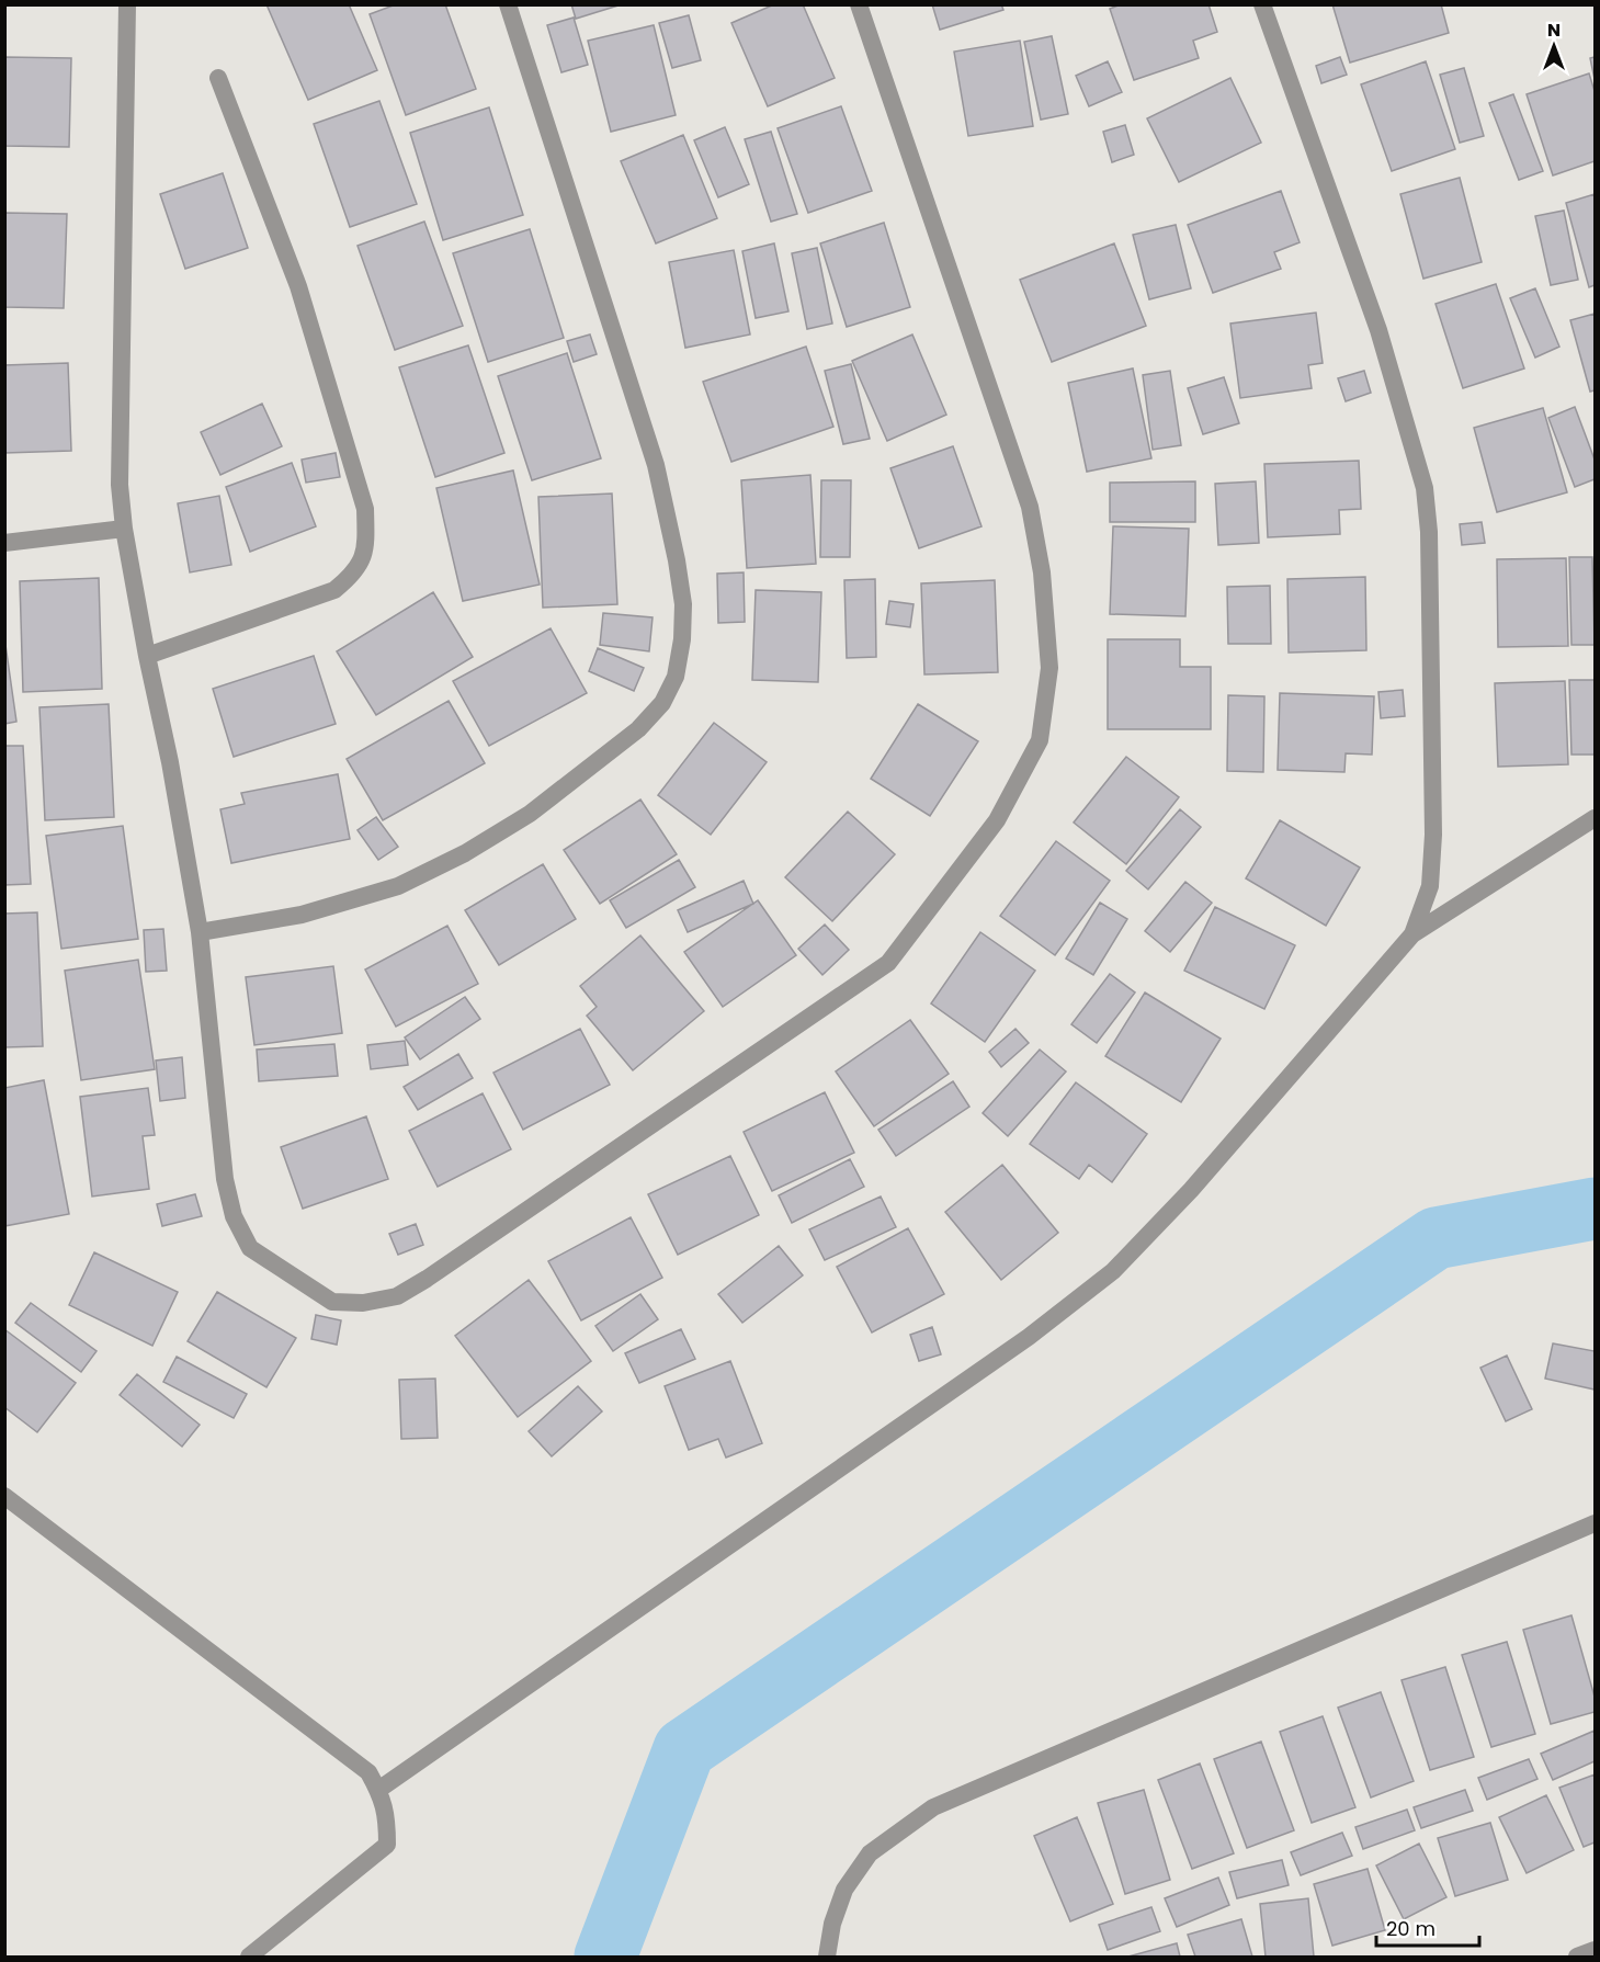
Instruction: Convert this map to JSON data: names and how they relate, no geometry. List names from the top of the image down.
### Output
{
  "scale_bar": "20 m",
  "north": "top"
}
